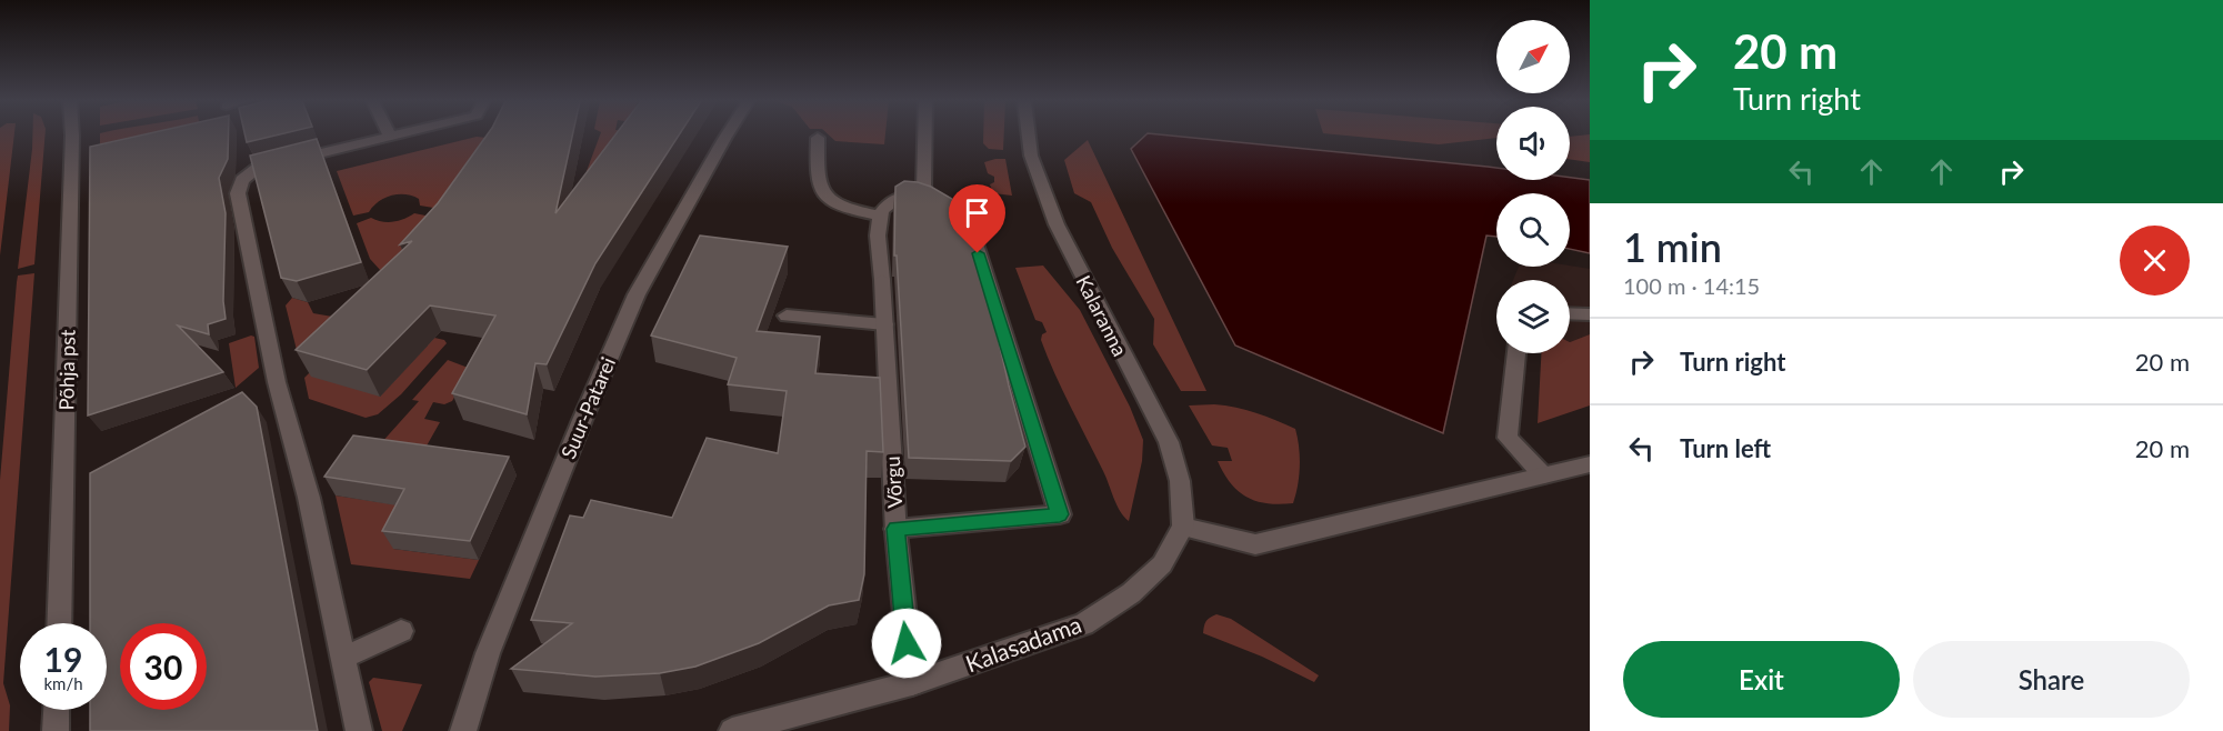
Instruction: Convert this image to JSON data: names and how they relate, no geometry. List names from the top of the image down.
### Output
{
  "streets": {
    "street": [
      "Kalaranna",
      "Põhja pst",
      "Suur-Patarei",
      "Võrgu",
      "Kalasadama"
    ]
  },
  "crossings": [
    ["Kalaranna", "Kalasadama"],
    ["Võrgu", "Kalasadama"]
  ],
  "north": "top right",
  "page": {
    "turn": ["20 m", "Turn right"],
    "heading": ["1 min", "100 m · 14:15"],
    "list": [
      {
        "name": "Turn right",
        "value": "20 m"
      },
      {
        "name": "Turn left",
        "value": "20 m"
      }
    ],
    "speed": "19 km/h",
    "limit": "30",
    "buttons": ["Exit", "Share"]
  }
}
